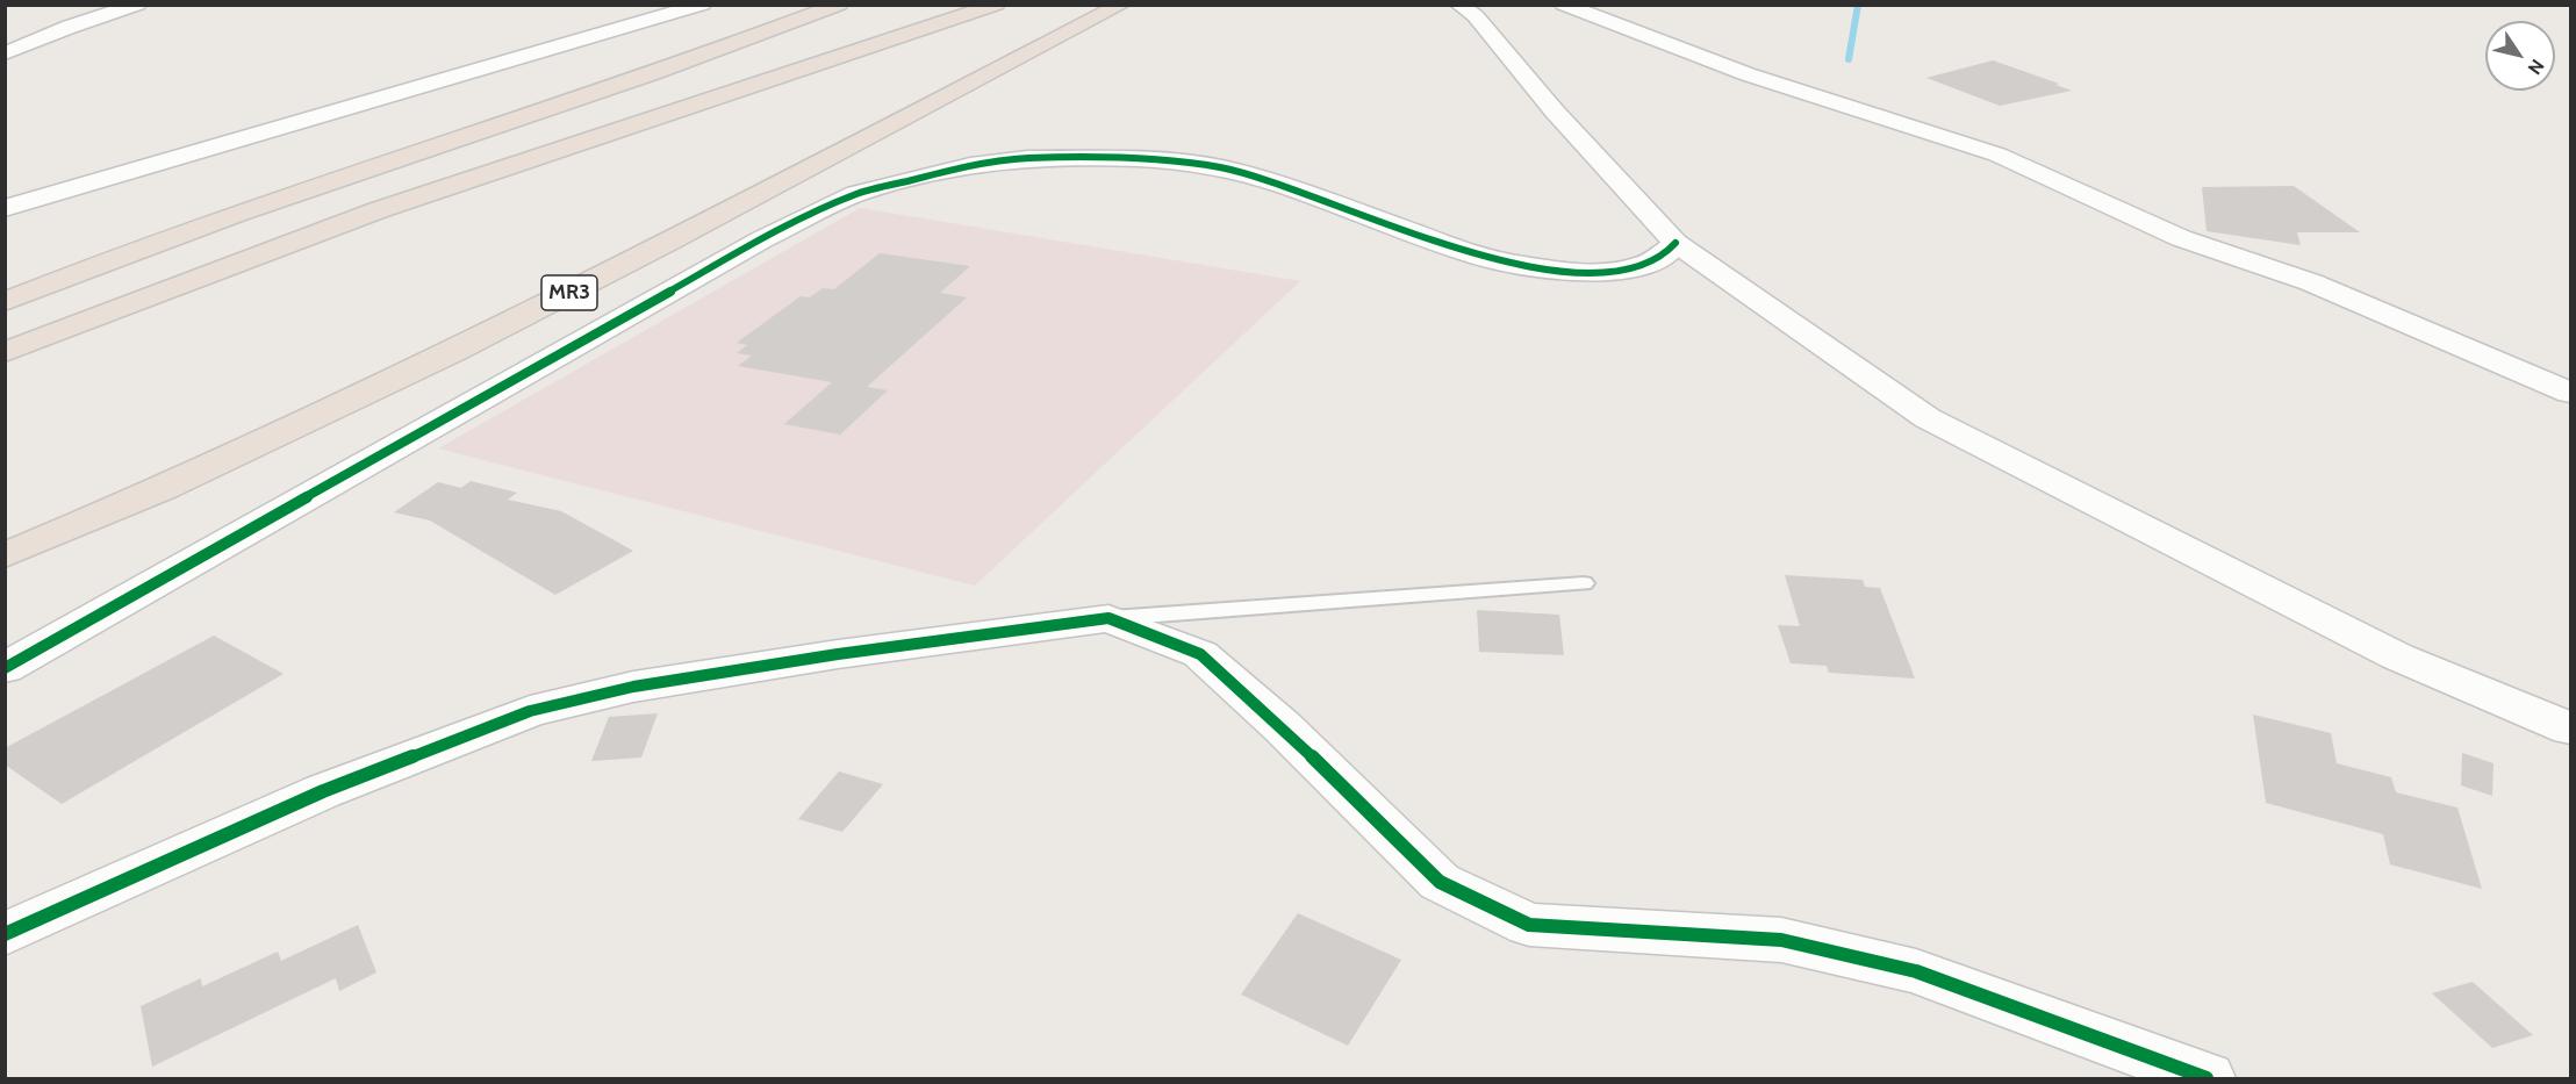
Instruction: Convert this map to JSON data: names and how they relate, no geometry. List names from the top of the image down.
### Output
{
  "streets": {
    "highway": ["MR3"]
  },
  "north": "bottom right"
}
